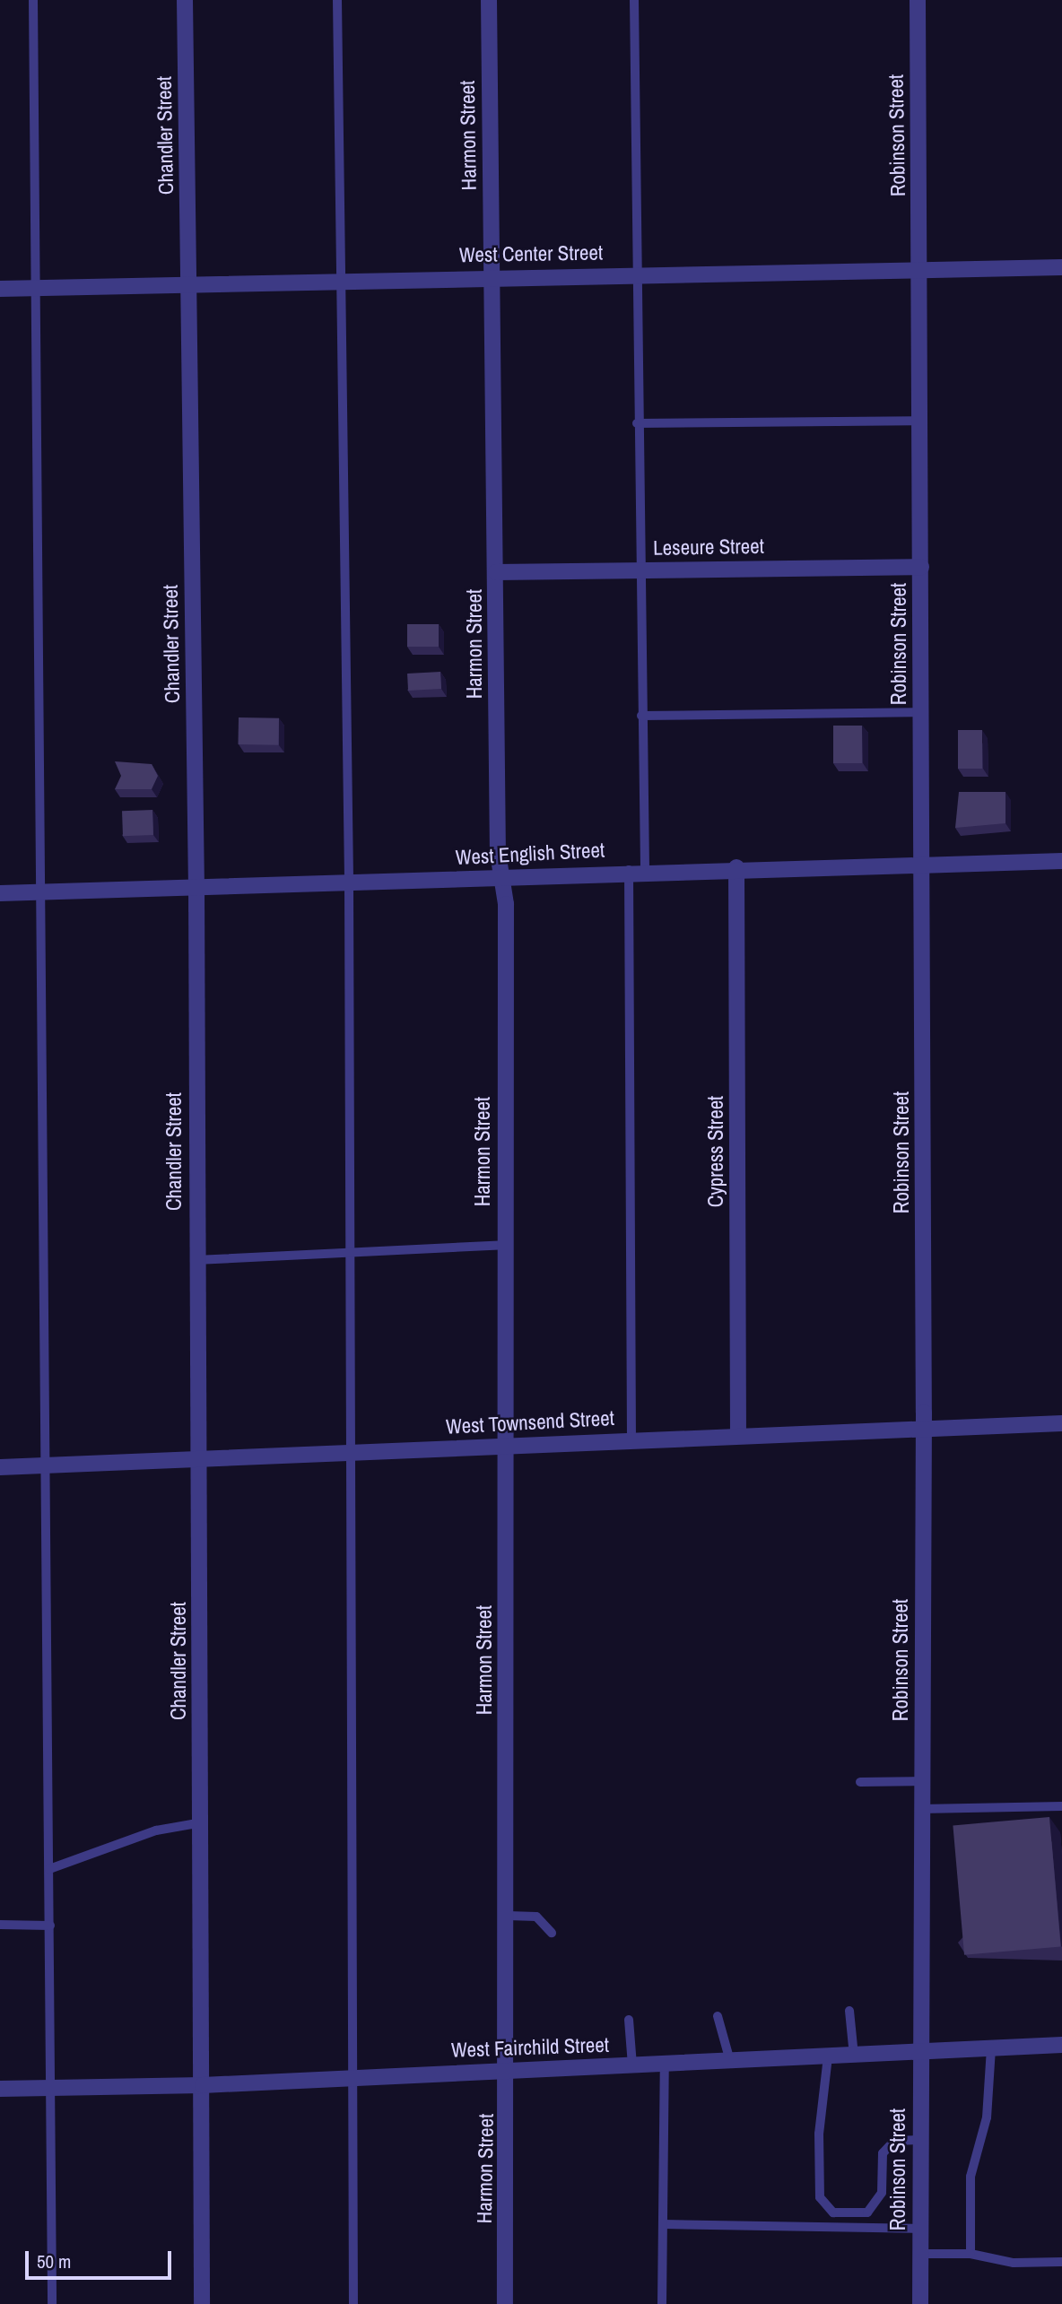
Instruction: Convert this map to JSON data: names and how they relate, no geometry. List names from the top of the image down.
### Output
{
  "streets": {
    "street": [
      "Chandler Street",
      "Harmon Street",
      "Robinson Street",
      "West Center Street",
      "Leseure Street",
      "West English Street",
      "Cypress Street",
      "West Townsend Street",
      "West Fairchild Street"
    ]
  },
  "crossings": [
    ["Chandler Street", "West Center Street"],
    ["Chandler Street", "West English Street"],
    ["Chandler Street", "West Townsend Street"],
    ["Chandler Street", "West Fairchild Street"],
    ["Harmon Street", "West Center Street"],
    ["Harmon Street", "Leseure Street"],
    ["Harmon Street", "West English Street"],
    ["Harmon Street", "West Townsend Street"],
    ["Harmon Street", "West Fairchild Street"],
    ["Robinson Street", "West Center Street"],
    ["Robinson Street", "Leseure Street"],
    ["Robinson Street", "West English Street"],
    ["Robinson Street", "West Townsend Street"],
    ["Robinson Street", "West Fairchild Street"],
    ["West English Street", "Cypress Street"],
    ["Cypress Street", "West Townsend Street"]
  ],
  "scale_bar": "50 m"
}
